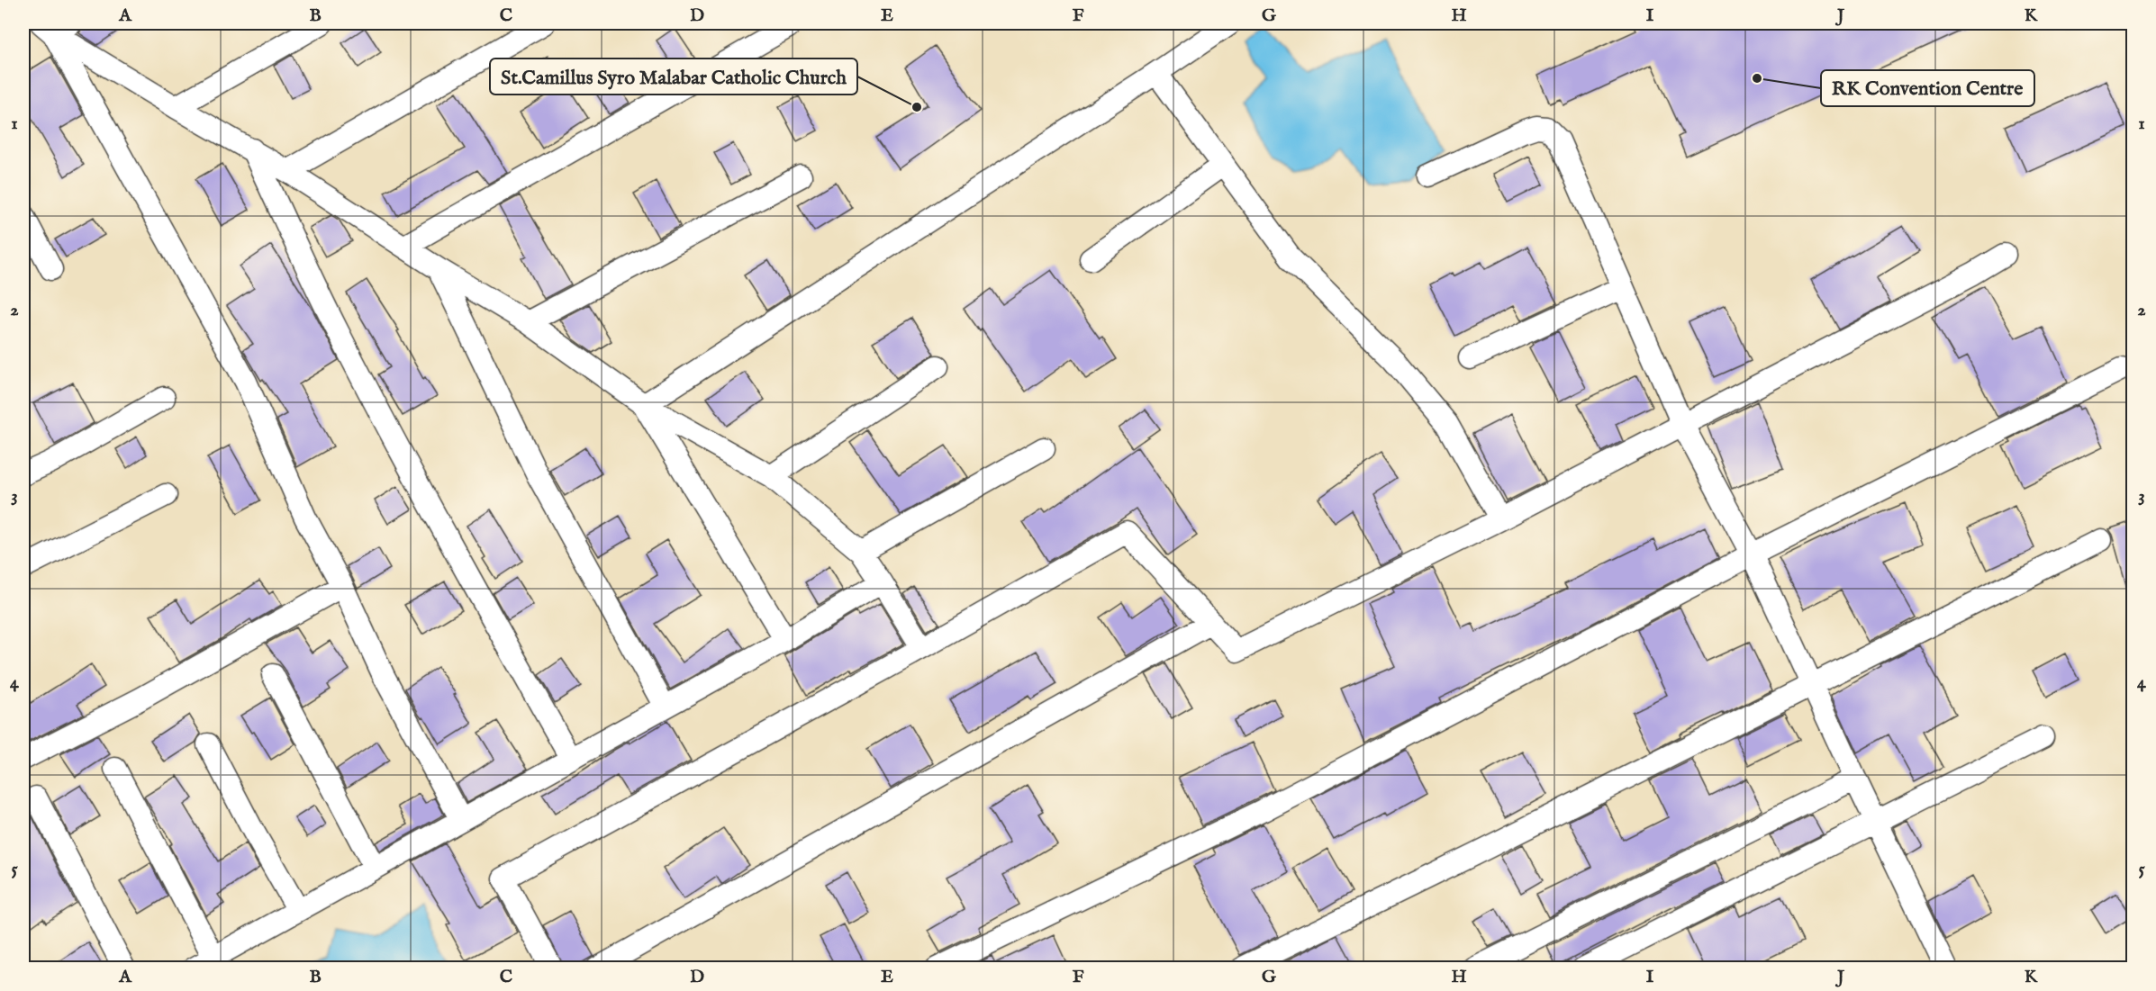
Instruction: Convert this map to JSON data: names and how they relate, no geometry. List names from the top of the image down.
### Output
{
  "places": ["RK Convention Centre", "St.Camillus Syro Malabar Catholic Church"],
  "grid": {
    "columns": [
      "A",
      "B",
      "C",
      "D",
      "E",
      "F",
      "G",
      "H",
      "I",
      "J",
      "K"
    ],
    "rows": [
      "1",
      "2",
      "3",
      "4",
      "5"
    ]
  }
}
